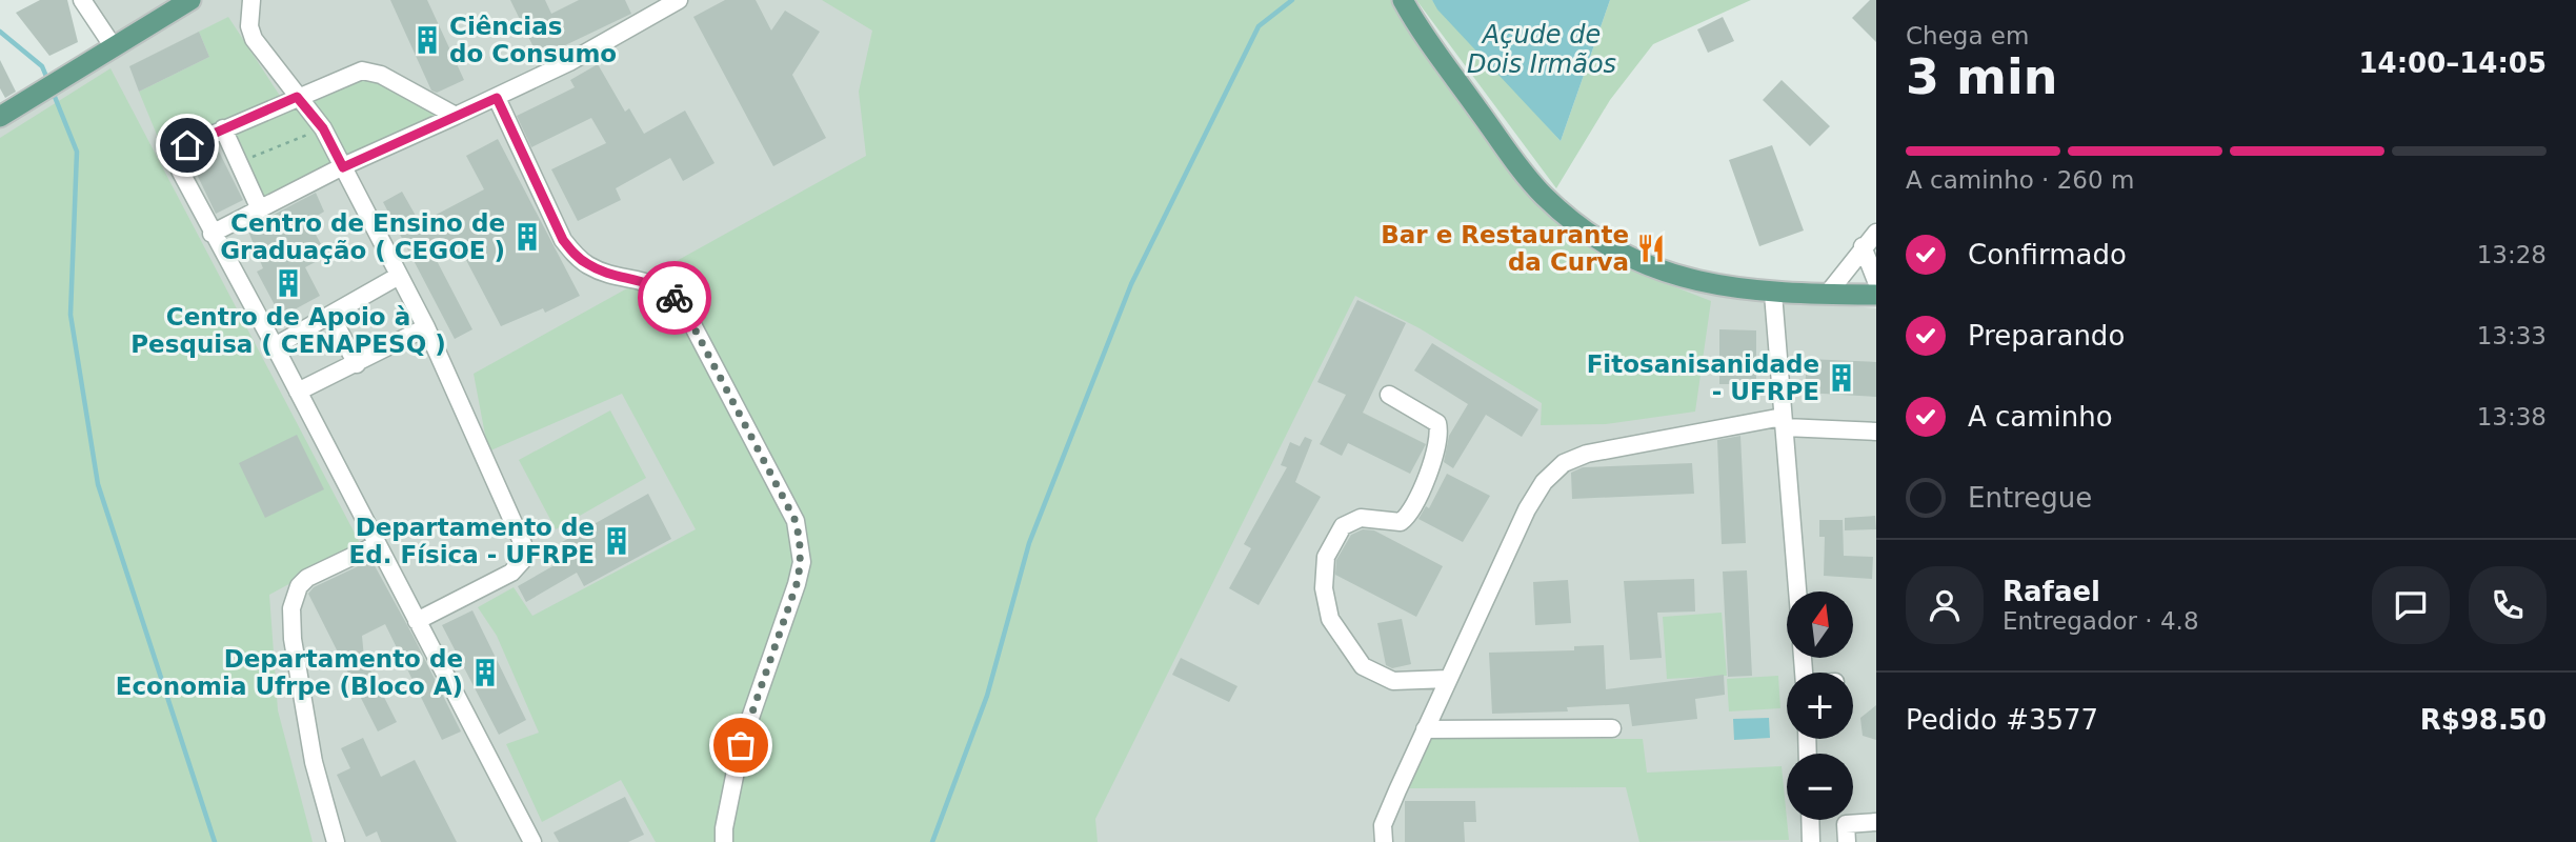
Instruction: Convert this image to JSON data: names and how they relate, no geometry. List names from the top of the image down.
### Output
{
  "water": ["Açude de Dois Irmãos"],
  "places": {
    "building": [
      "Ciências do Consumo",
      "Centro de Ensino de Graduação ( CEGOE )",
      "Centro de Apoio à Pesquisa ( CENAPESQ )",
      "Fitosanisanidade - UFRPE",
      "Departamento de Ed. Física - UFRPE",
      "Departamento de Economia Ufrpe (Bloco A)"
    ],
    "restaurant": ["Bar e Restaurante da Curva"]
  },
  "north": "top",
  "page": {
    "heading": ["3 min", "Chega em", "14:00–14:05"],
    "panel": [
      "Rafael",
      "Entregador · 4.8",
      "Pedido #3577",
      "R$98.50"
    ],
    "bar": "A caminho · 260 m",
    "list": [
      ["Confirmado", "13:28"],
      ["Preparando", "13:33"],
      ["A caminho", "13:38"],
      "Entregue"
    ],
    "map_buttons": ["+", "−"]
  }
}
